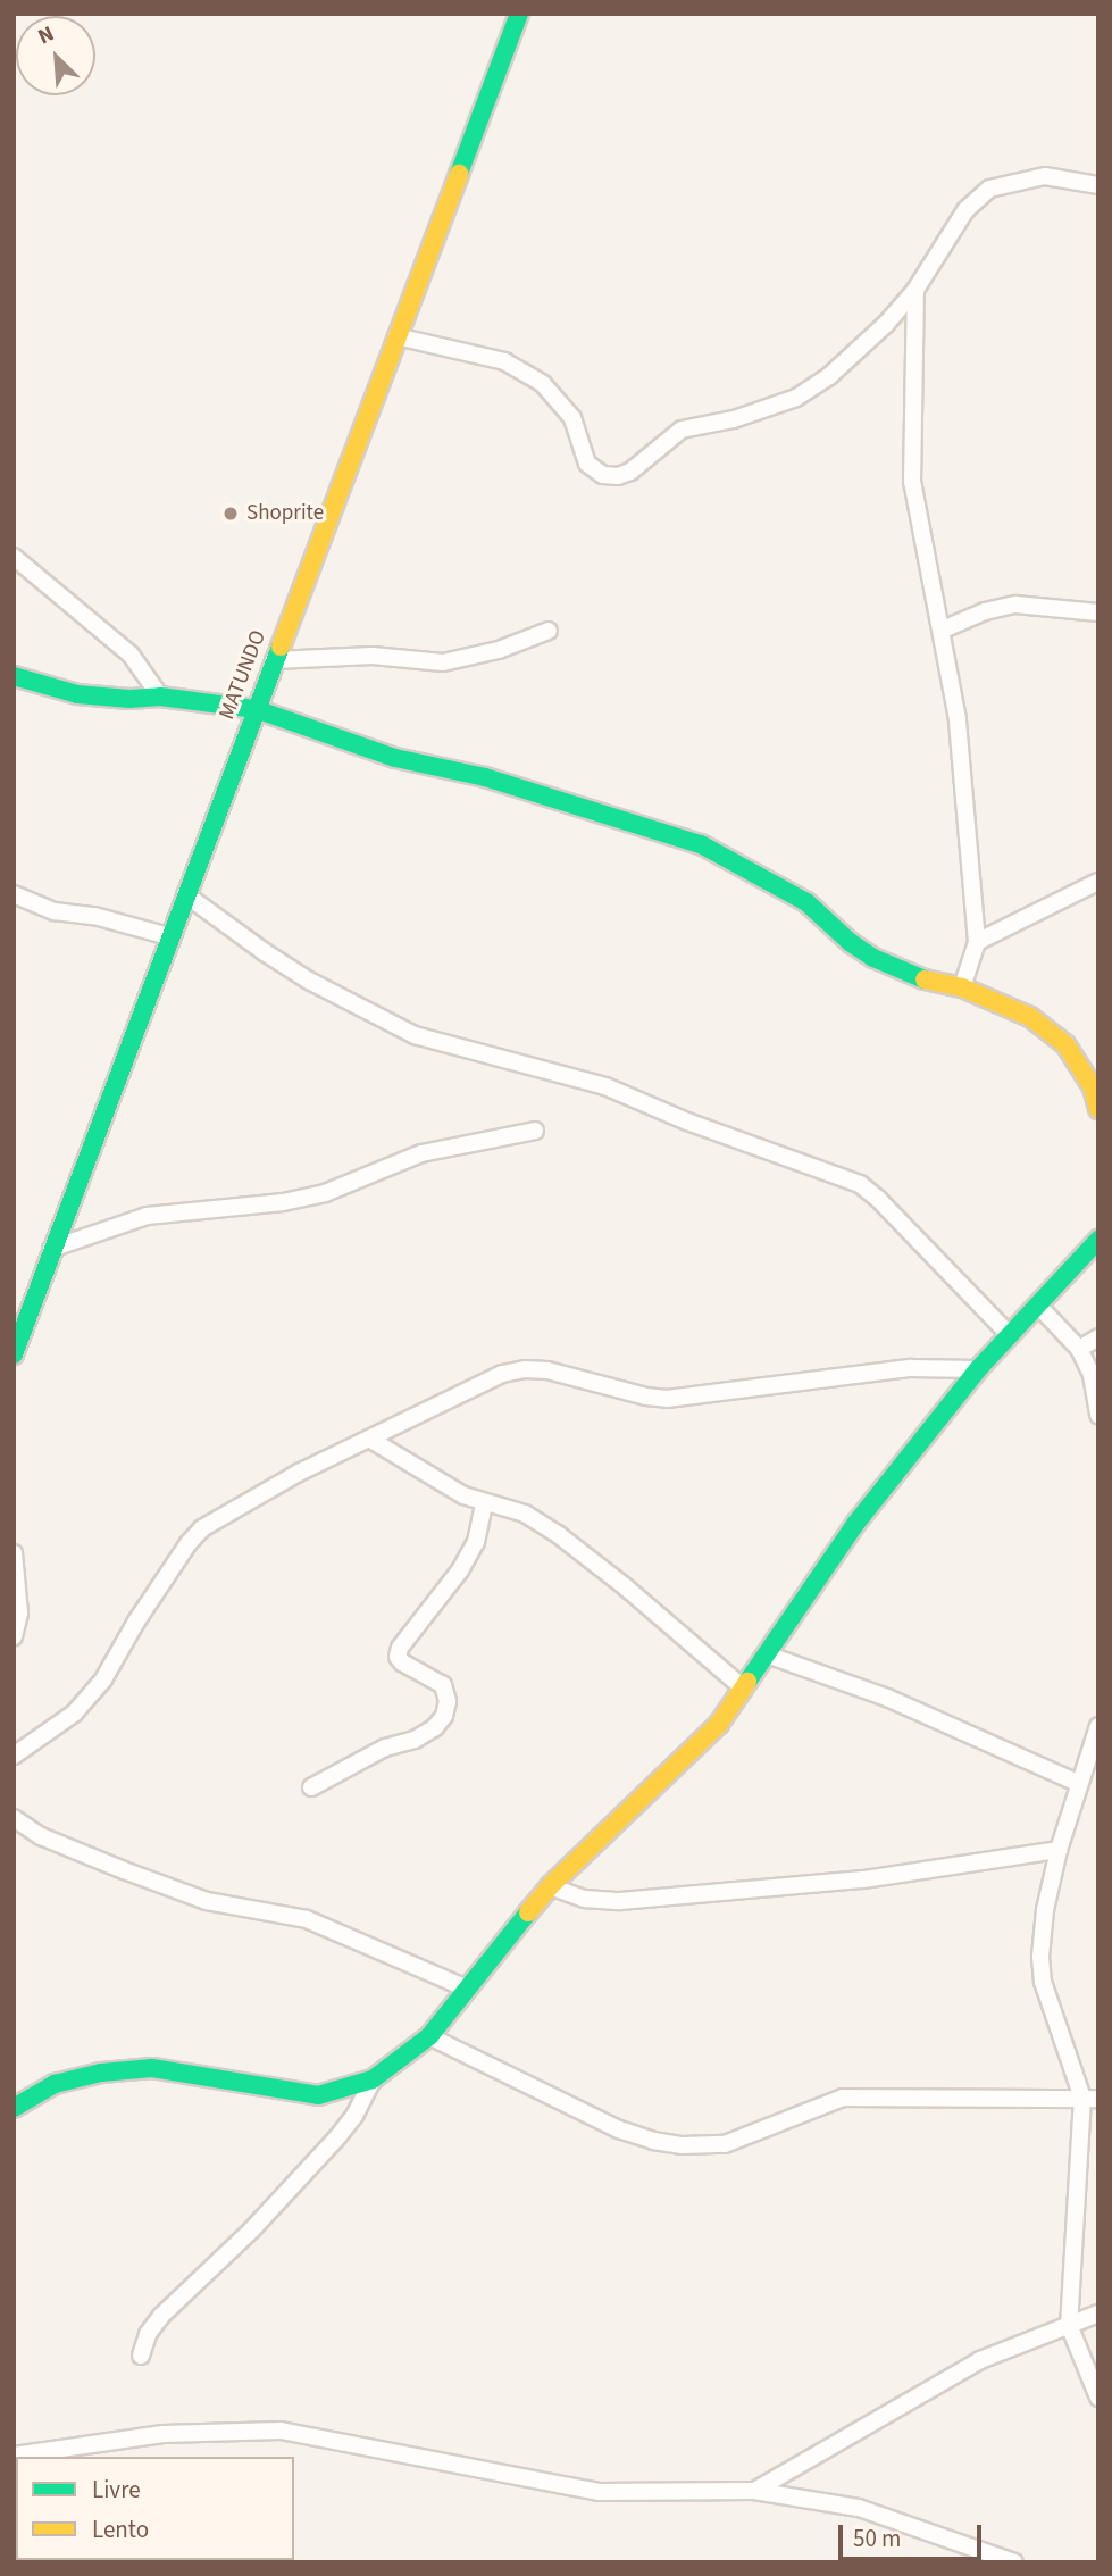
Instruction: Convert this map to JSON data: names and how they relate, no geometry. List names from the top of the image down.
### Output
{
  "streets": {
    "street": ["MATUNDO"]
  },
  "places": ["Shoprite"],
  "legend": ["Livre", "Lento"],
  "scale_bar": "50 m",
  "north": "top left"
}
